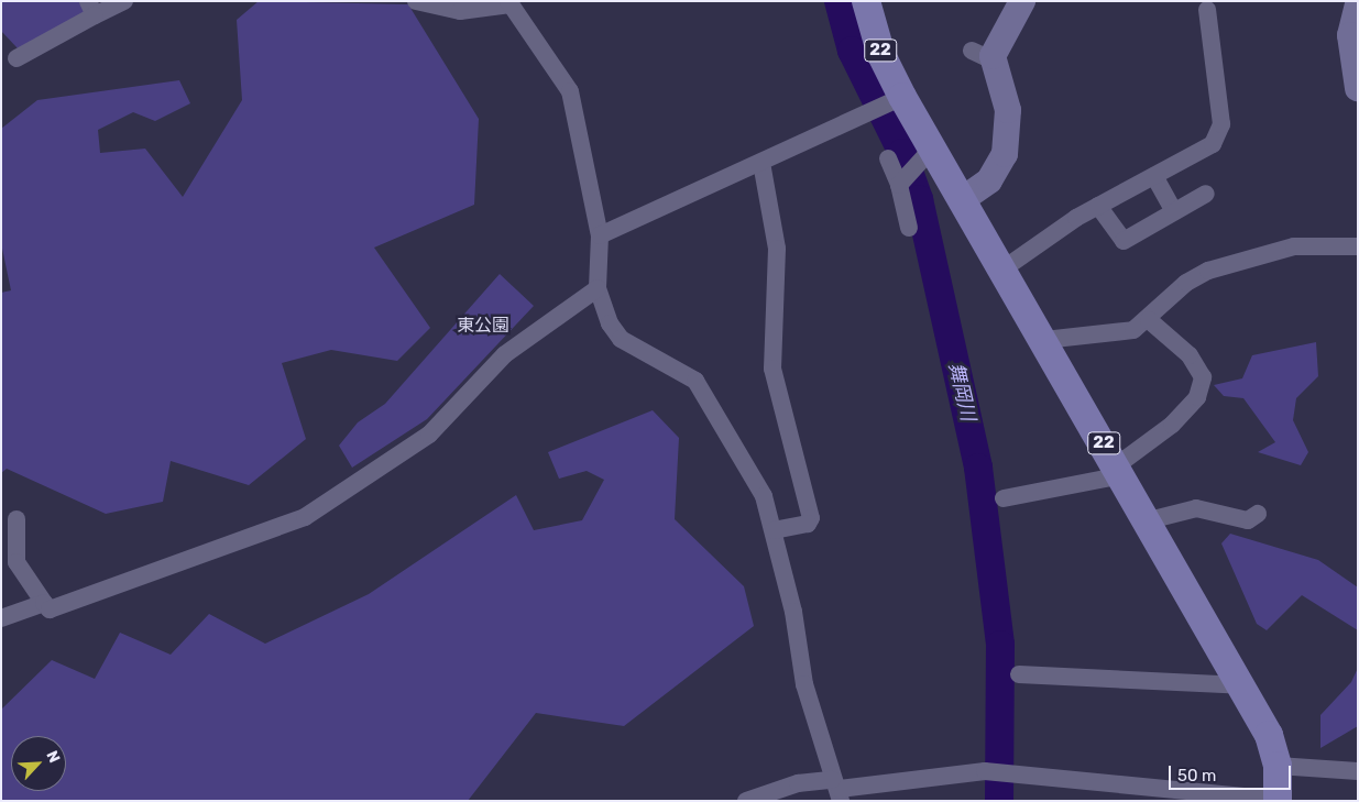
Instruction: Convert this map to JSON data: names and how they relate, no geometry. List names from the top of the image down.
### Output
{
  "streets": {
    "main road": ["22"]
  },
  "water": ["舞岡川"],
  "parks": ["東公園"],
  "scale_bar": "50 m",
  "north": "top right"
}
